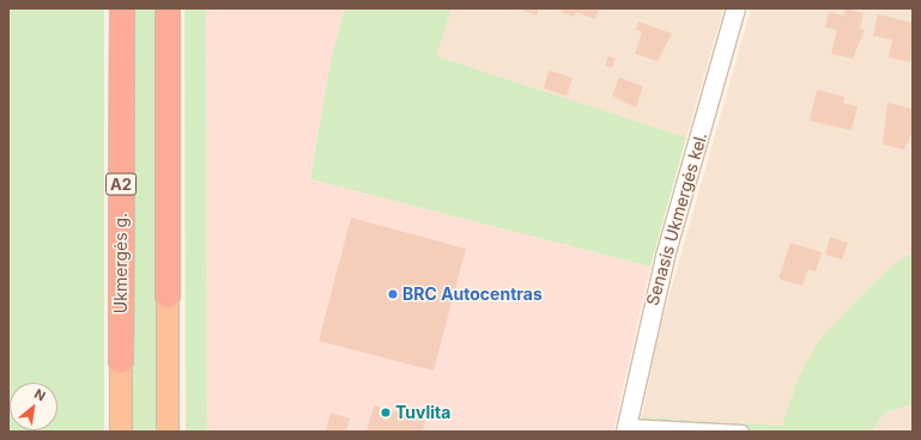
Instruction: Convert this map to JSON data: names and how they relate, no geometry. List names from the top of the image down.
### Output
{
  "streets": {
    "highway": ["A2", "Ukmergės g."],
    "main road": ["Senasis Ukmergės kel."]
  },
  "places": ["BRC Autocentras", "Tuvlita"],
  "north": "top right"
}
